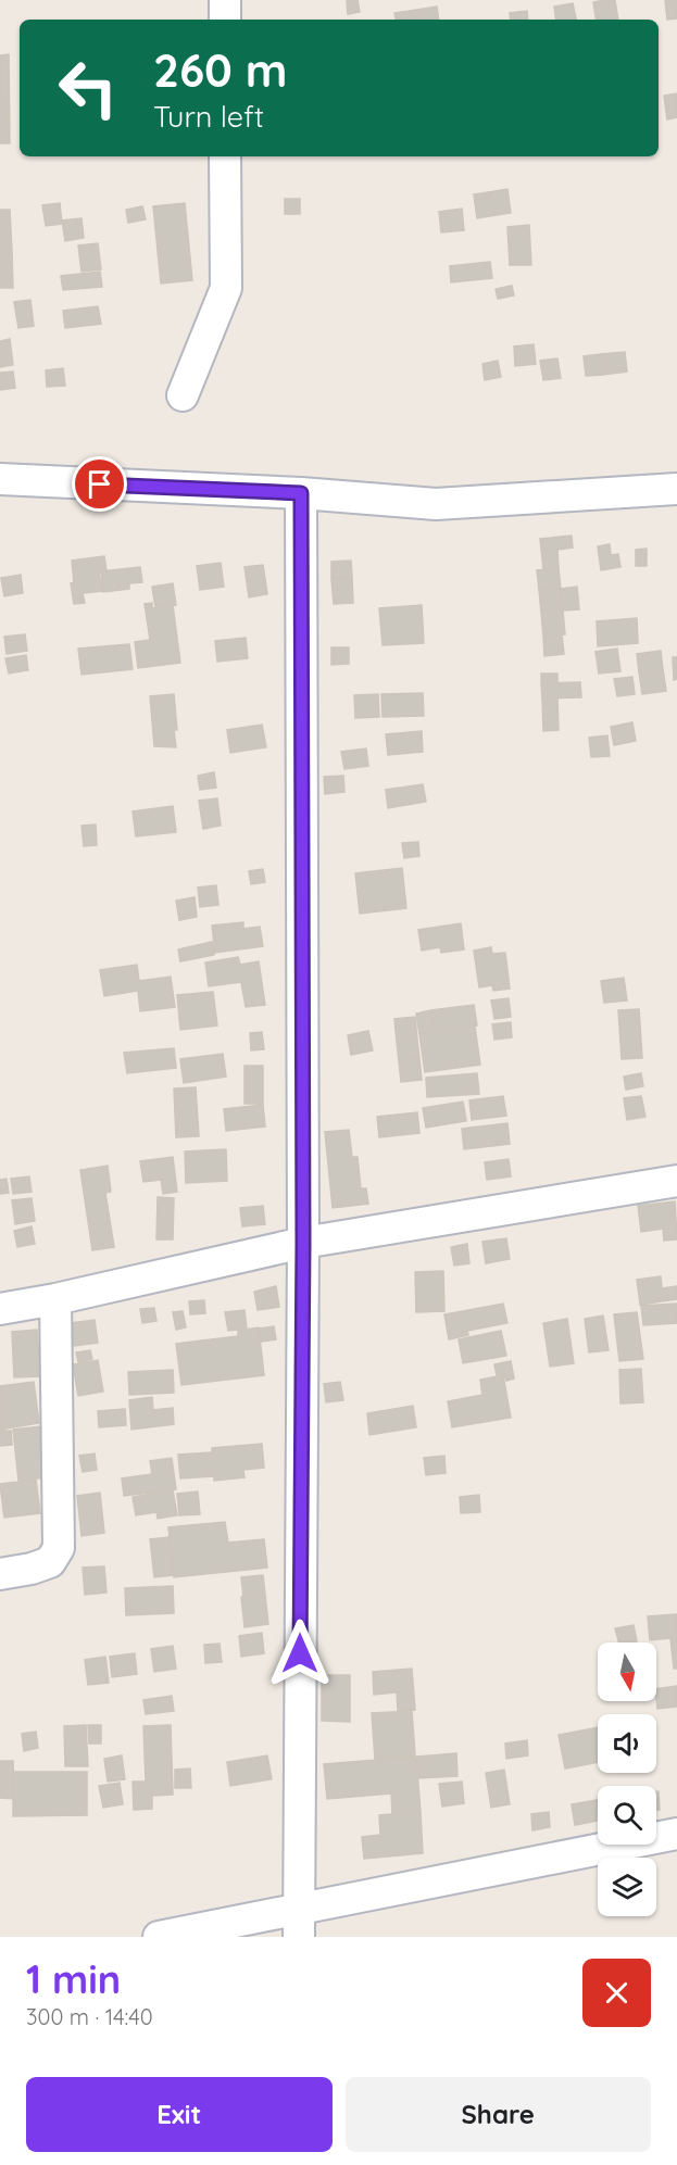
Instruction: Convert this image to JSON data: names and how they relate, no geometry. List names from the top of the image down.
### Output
{
  "north": "bottom",
  "page": {
    "turn": ["260 m", "Turn left"],
    "heading": ["1 min", "300 m · 14:40"],
    "buttons": ["Exit", "Share"]
  }
}
